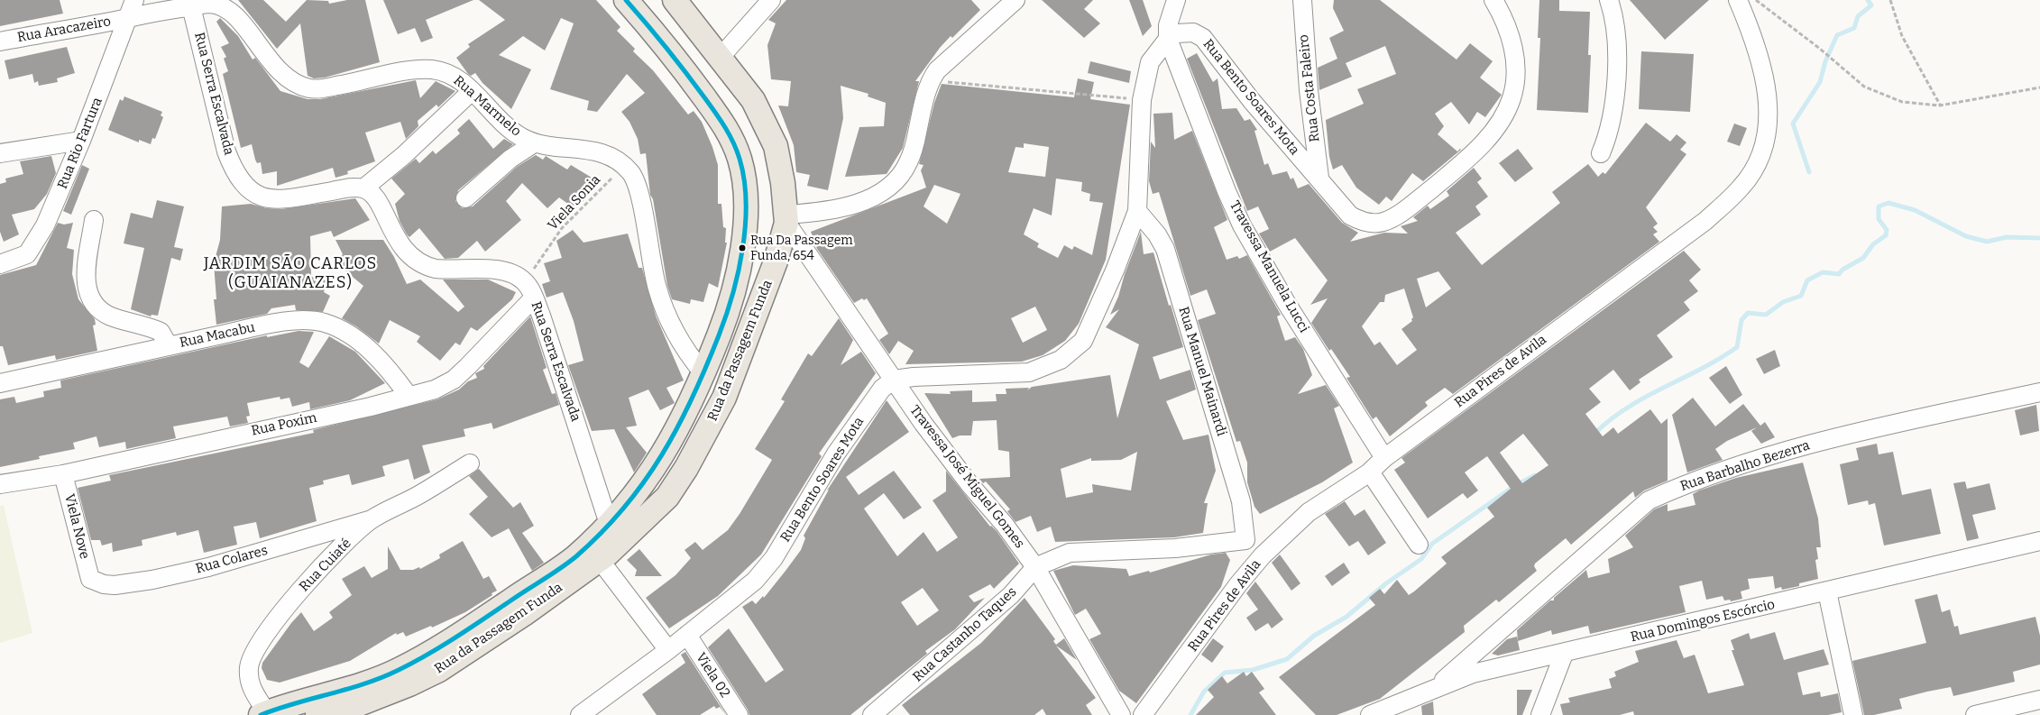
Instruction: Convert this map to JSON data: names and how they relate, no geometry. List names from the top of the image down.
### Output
{
  "streets": {
    "main road": ["Rua da Passagem Funda"],
    "street": [
      "Rua Aracazeiro",
      "Rua Costa Faleiro",
      "Rua Serra Escalvada",
      "Rua Bento Soares Mota",
      "Rua Marmelo",
      "Rua Rio Fartura",
      "Travessa Manuela Lucci",
      "Rua Macabu",
      "Rua Manuel Mainardi",
      "Rua Pires de Avila",
      "Rua Poxim",
      "Rua Barbalho Bezerra",
      "Travessa José Miguel Gomes",
      "Viela Nove",
      "Rua Colares",
      "Rua Cuiaté",
      "Rua Domingos Escórcio",
      "Rua Castanho Taques",
      "Viela 02"
    ],
    "path": ["Viela Sonia"]
  },
  "crossings": [
    ["Rua Aracazeiro", "Rua Marmelo"],
    ["Rua Aracazeiro", "Rua Rio Fartura"],
    ["Rua Costa Faleiro", "Rua Bento Soares Mota"],
    ["Rua Serra Escalvada", "Rua Marmelo"],
    ["Rua Serra Escalvada", "Viela Sonia"],
    ["Rua Serra Escalvada", "Rua da Passagem Funda"],
    ["Rua Serra Escalvada", "Rua Poxim"],
    ["Rua Bento Soares Mota", "Travessa Manuela Lucci"],
    ["Rua Bento Soares Mota", "Travessa José Miguel Gomes"],
    ["Rua Bento Soares Mota", "Viela 02"],
    ["Rua Marmelo", "Rua Rio Fartura"],
    ["Rua Marmelo", "Viela Sonia"],
    ["Rua Marmelo", "Rua da Passagem Funda"],
    ["Travessa Manuela Lucci", "Rua Pires de Avila"],
    ["Rua Macabu", "Rua Poxim"],
    ["Rua da Passagem Funda", "Travessa José Miguel Gomes"],
    ["Rua da Passagem Funda", "Rua Cuiaté"],
    ["Rua Manuel Mainardi", "Rua Castanho Taques"],
    ["Rua Poxim", "Viela Nove"],
    ["Rua Barbalho Bezerra", "Rua Domingos Escórcio"],
    ["Travessa José Miguel Gomes", "Rua Castanho Taques"],
    ["Viela Nove", "Rua Colares"],
    ["Rua Colares", "Rua Cuiaté"]
  ],
  "districts": ["JARDIM SÃO CARLOS (GUAIANAZES)"],
  "places": ["Rua Da Passagem Funda, 654"]
}
